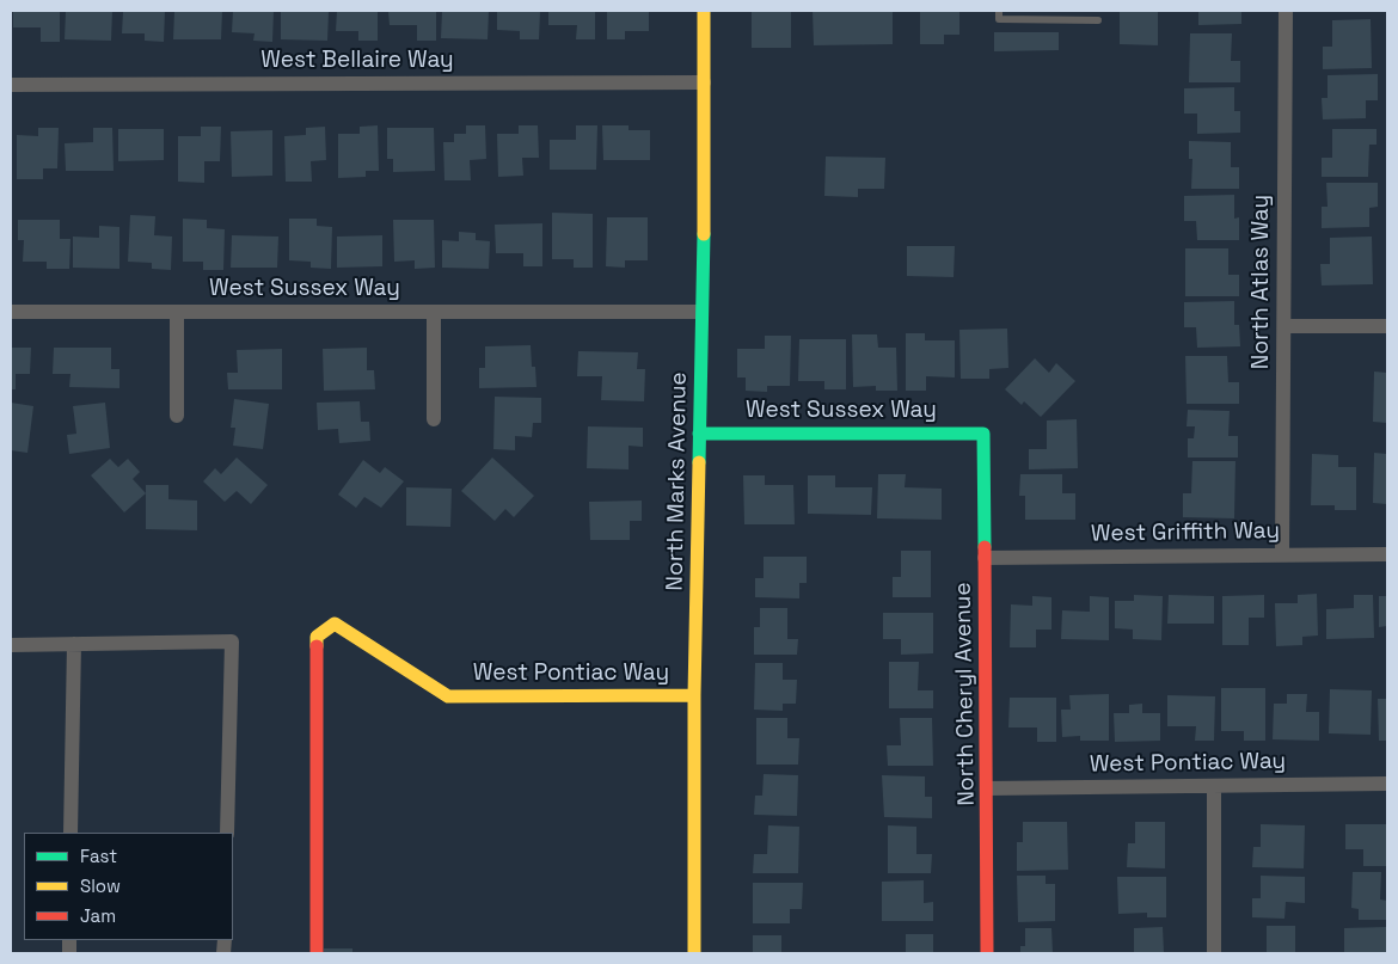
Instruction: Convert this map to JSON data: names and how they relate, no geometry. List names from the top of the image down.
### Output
{
  "streets": {
    "street": [
      "West Bellaire Way",
      "North Atlas Way",
      "West Sussex Way",
      "North Marks Avenue",
      "West Griffith Way",
      "West Pontiac Way",
      "North Cheryl Avenue"
    ]
  },
  "crossings": [
    ["West Bellaire Way", "North Marks Avenue"],
    ["North Atlas Way", "West Griffith Way"],
    ["West Sussex Way", "North Marks Avenue"],
    ["West Sussex Way", "North Cheryl Avenue"],
    ["North Marks Avenue", "West Pontiac Way"],
    ["West Griffith Way", "North Cheryl Avenue"],
    ["West Pontiac Way", "North Cheryl Avenue"]
  ],
  "legend": ["Fast", "Slow", "Jam"]
}
